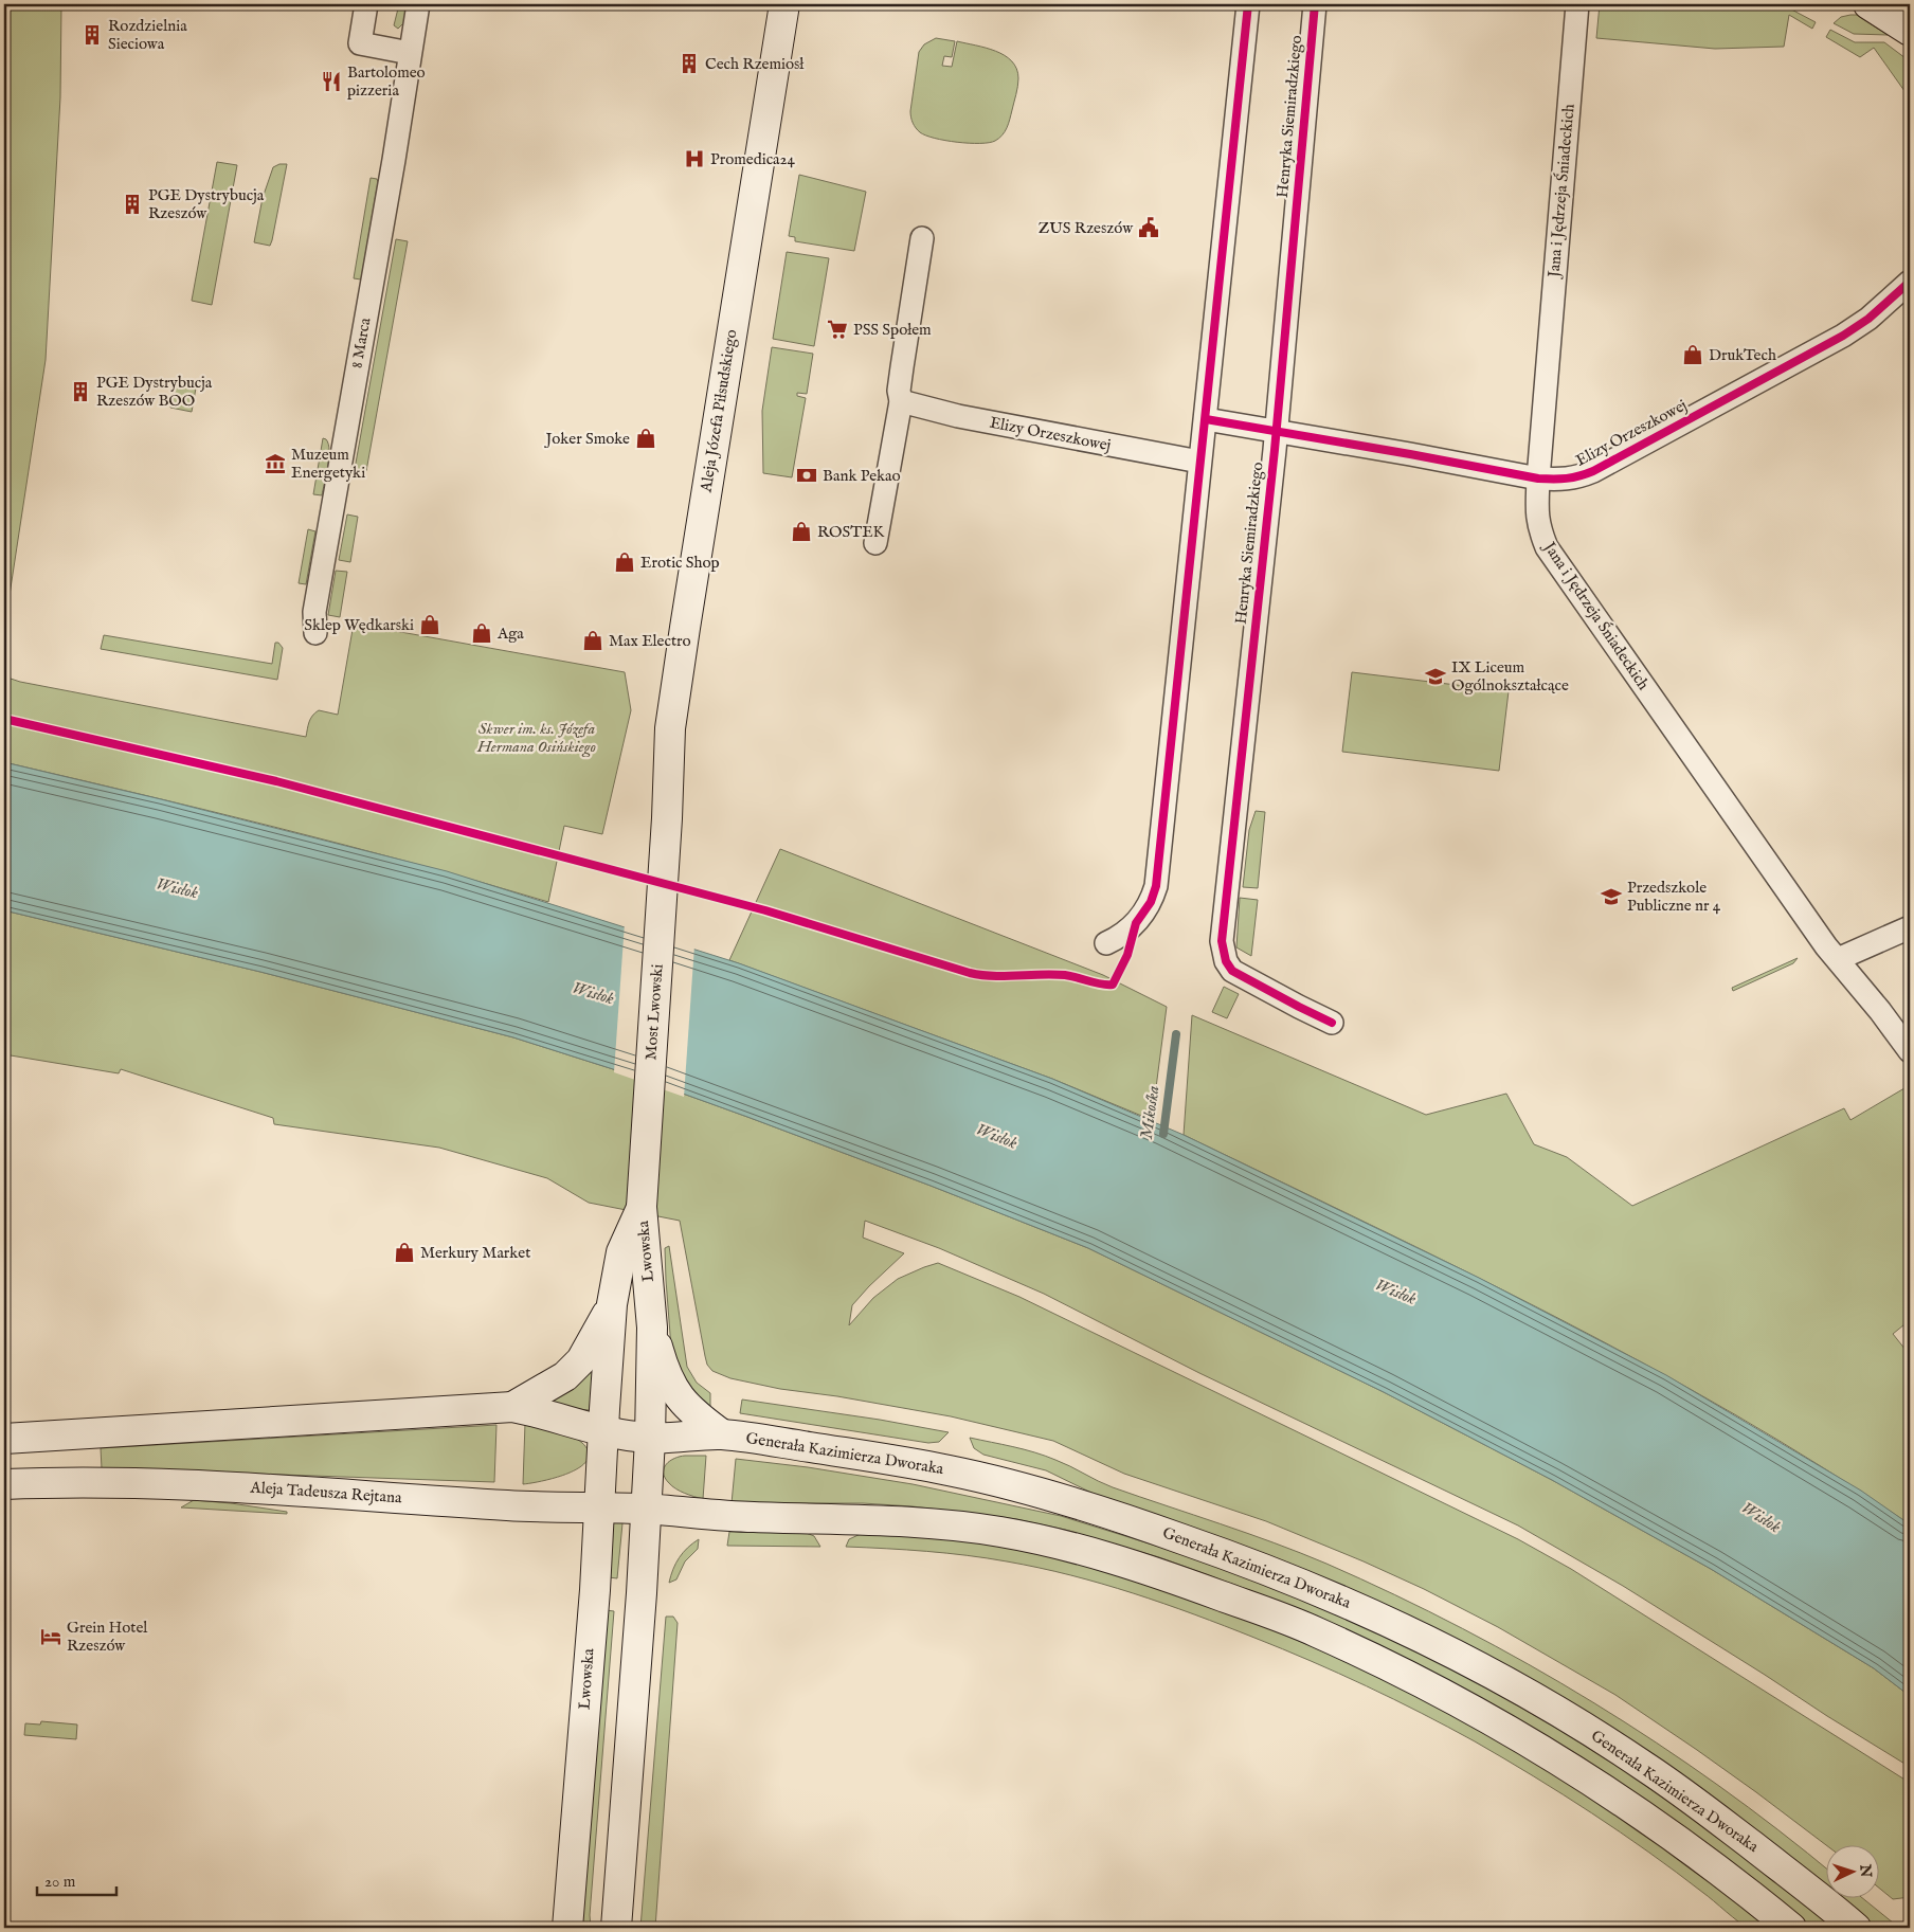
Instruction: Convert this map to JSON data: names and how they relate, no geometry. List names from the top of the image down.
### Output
{
  "streets": {
    "main road": [
      "Aleja Józefa Piłsudskiego",
      "Most Lwowski",
      "Lwowska",
      "Generała Kazimierza Dworaka",
      "Aleja Tadeusza Rejtana"
    ],
    "street": [
      "Henryka Siemiradzkiego",
      "Jana i Jędrzeja Śniadeckich",
      "8 Marca",
      "Elizy Orzeszkowej"
    ]
  },
  "crossings": [
    ["Henryka Siemiradzkiego", "Elizy Orzeszkowej"],
    ["Jana i Jędrzeja Śniadeckich", "Elizy Orzeszkowej"],
    ["Aleja Józefa Piłsudskiego", "Most Lwowski"],
    ["Most Lwowski", "Lwowska"],
    ["Lwowska", "Generała Kazimierza Dworaka"],
    ["Lwowska", "Aleja Tadeusza Rejtana"]
  ],
  "water": ["Wisłok", "Mikośka"],
  "parks": ["Skwer im. ks. Józefa Hermana Osińskiego"],
  "places": {
    "building": [
      "Rozdzielnia Sieciowa",
      "Cech Rzemiosł",
      "PGE Dystrybucja Rzeszów",
      "PGE Dystrybucja Rzeszów BOO"
    ],
    "restaurant": ["Bartolomeo pizzeria"],
    "hospital": ["Promedica24"],
    "public building": ["ZUS Rzeszów"],
    "supermarket": ["PSS Społem"],
    "shop": [
      "DrukTech",
      "Joker Smoke",
      "ROSTEK",
      "Erotic Shop",
      "Sklep Wędkarski",
      "Aga",
      "Max Electro",
      "Merkury Market"
    ],
    "museum": ["Muzeum Energetyki"],
    "bank": ["Bank Pekao"],
    "school or university": ["IX Liceum Ogólnokształcące", "Przedszkole Publiczne nr 4"],
    "hotel": ["Grein Hotel Rzeszów"]
  },
  "scale_bar": "20 m",
  "north": "right"
}
